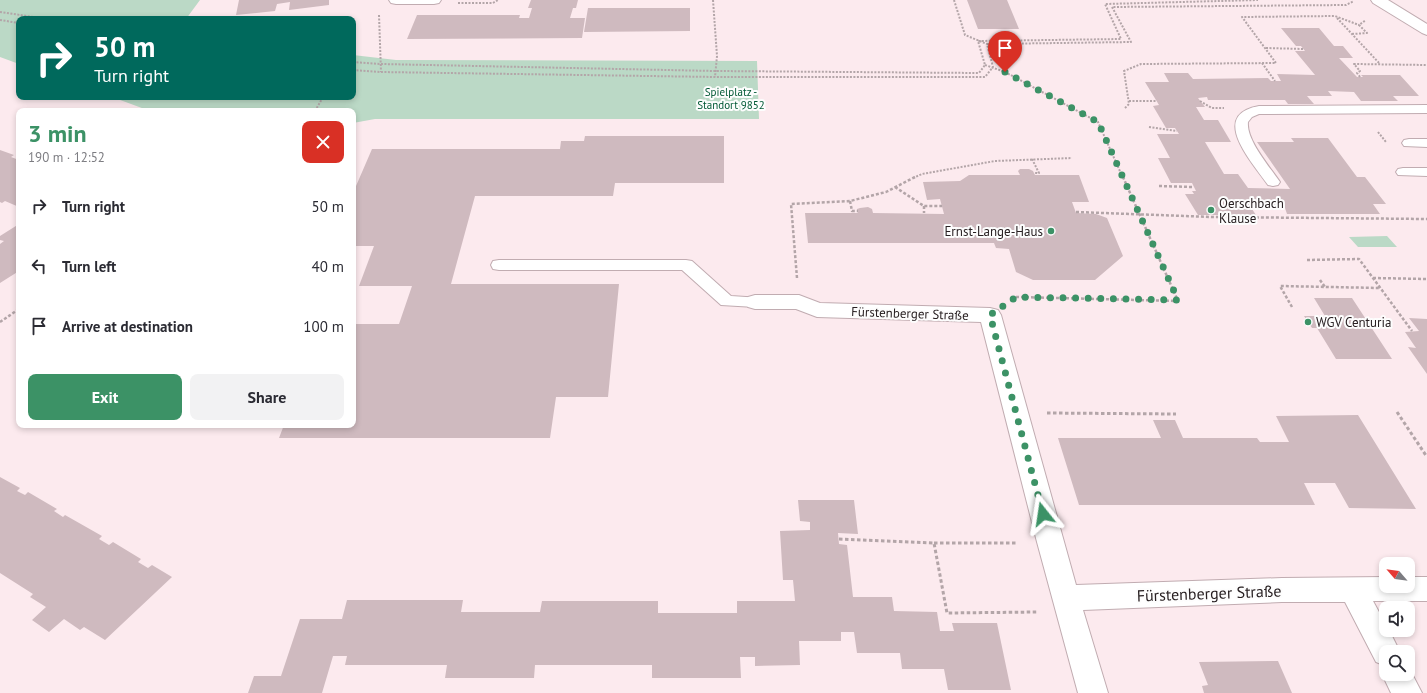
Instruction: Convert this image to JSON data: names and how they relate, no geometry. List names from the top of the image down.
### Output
{
  "streets": {
    "street": ["Fürstenberger Straße"]
  },
  "parks": ["Spielplatz - Standort 9852"],
  "places": ["Oerschbach Klause", "Ernst-Lange-Haus", "WGV Centuria"],
  "north": "top left",
  "page": {
    "turn": ["50 m", "Turn right"],
    "heading": ["3 min", "190 m · 12:52"],
    "list": [
      {
        "name": "Turn right",
        "value": "50 m"
      },
      {
        "name": "Turn left",
        "value": "40 m"
      },
      {
        "name": "Arrive at destination",
        "value": "100 m"
      }
    ],
    "buttons": ["Exit", "Share"]
  }
}
